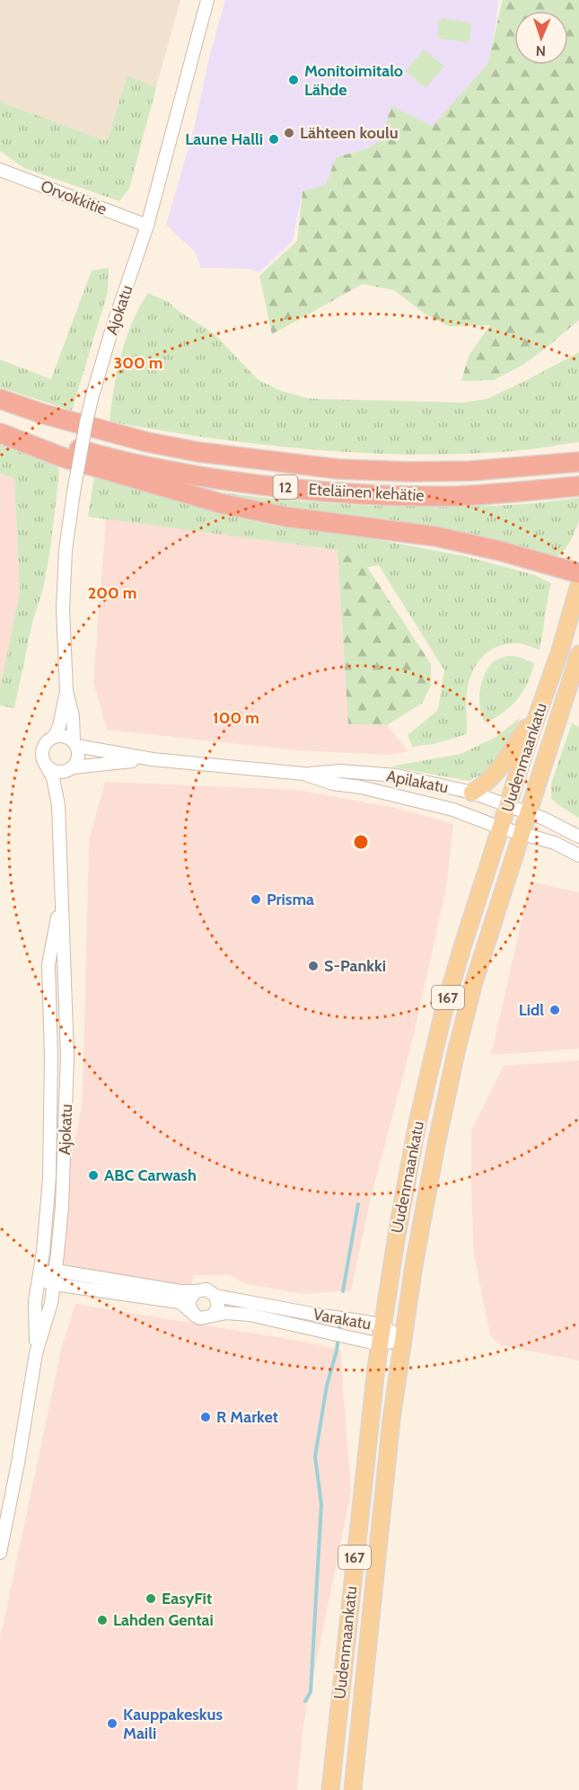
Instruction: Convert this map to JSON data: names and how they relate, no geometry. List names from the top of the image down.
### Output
{
  "streets": {
    "highway": ["12", "Eteläinen kehätie"],
    "main road": ["Uudenmaankatu", "167"],
    "street": [
      "Orvokkitie",
      "Ajokatu",
      "Apilakatu",
      "Varakatu"
    ]
  },
  "crossings": [
    ["Orvokkitie", "Ajokatu"],
    ["Ajokatu", "Apilakatu"],
    ["Uudenmaankatu", "Apilakatu"],
    ["Uudenmaankatu", "Varakatu"]
  ],
  "places": [
    "Monitoimitalo Lähde",
    "Lähteen koulu",
    "Laune Halli",
    "Prisma",
    "S-Pankki",
    "Lidl",
    "ABC Carwash",
    "R Market",
    "EasyFit",
    "Lahden Gentai",
    "Kauppakeskus Maili"
  ],
  "north": "bottom",
  "rings": ["300 m", "200 m", "100 m"]
}
